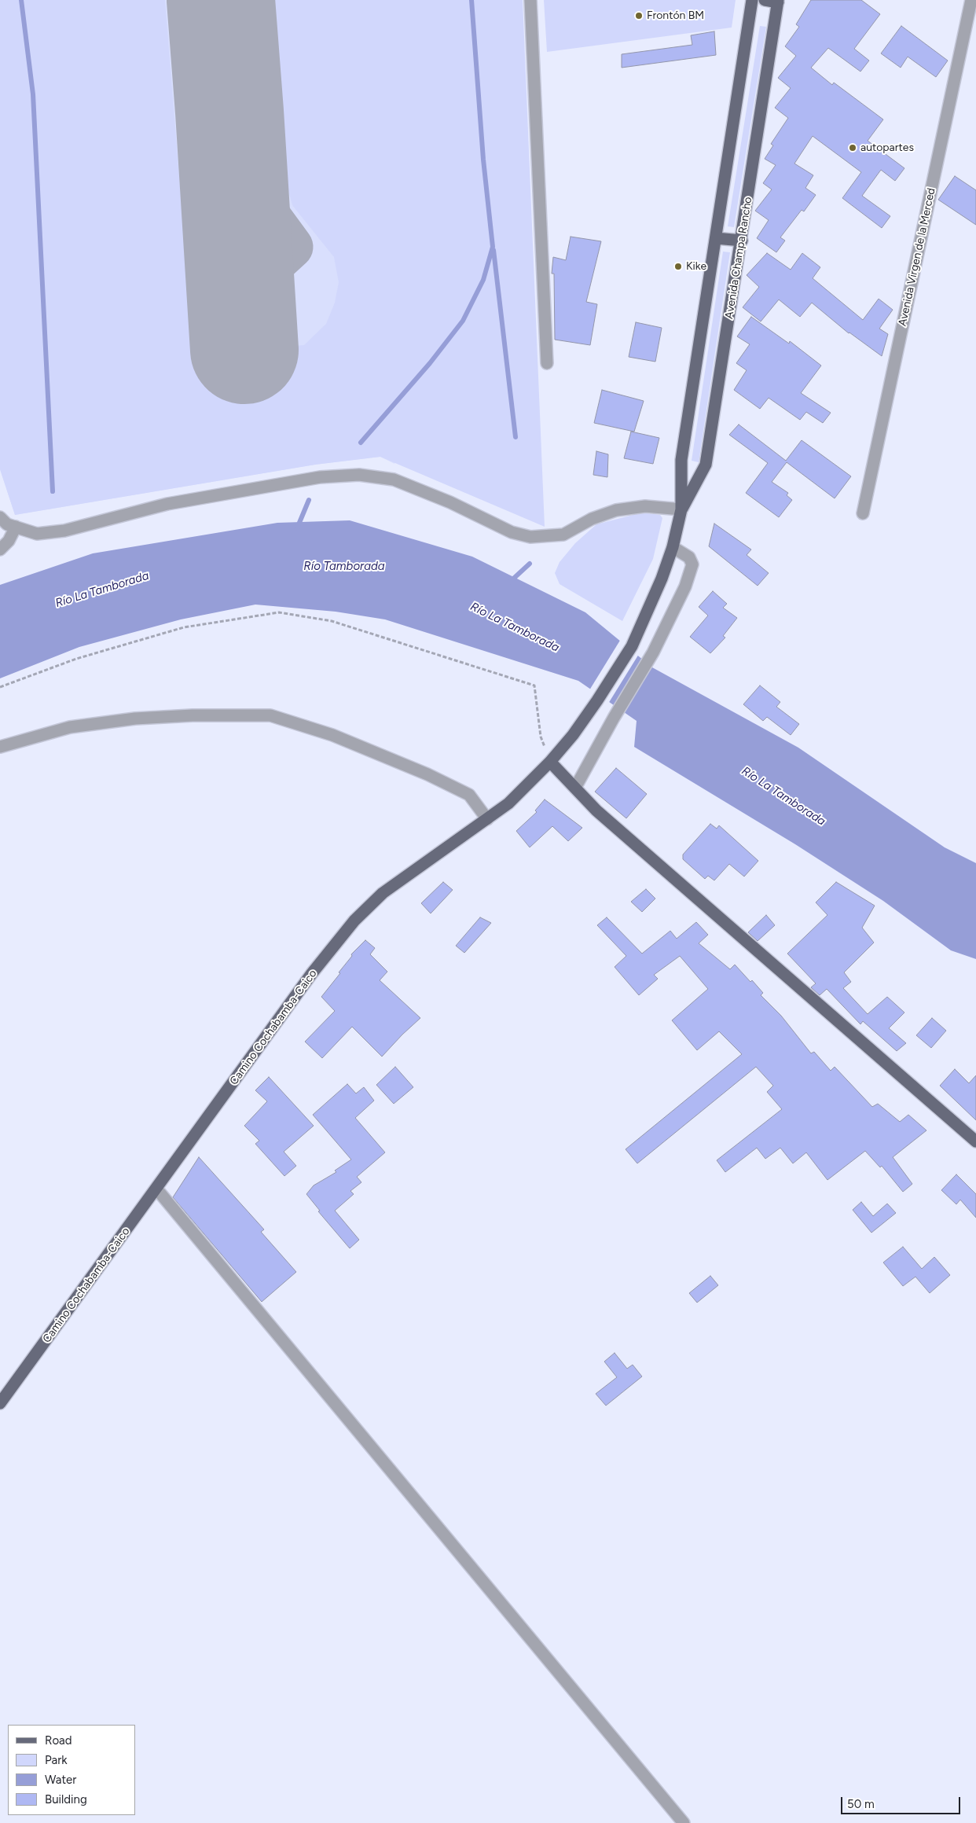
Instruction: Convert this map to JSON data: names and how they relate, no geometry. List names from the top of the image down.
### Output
{
  "streets": {
    "main road": ["Avenida Champa Rancho", "Camino Cochabamba-Caico"],
    "street": ["Avenida Virgen de la Merced"]
  },
  "crossings": [
    ["Avenida Champa Rancho", "Camino Cochabamba-Caico"]
  ],
  "water": ["Río Tamborada", "Río La Tamborada"],
  "places": ["Frontón BM", "autopartes", "Kike"],
  "legend": [
    "Road",
    "Park",
    "Water",
    "Building"
  ],
  "scale_bar": "50 m"
}
